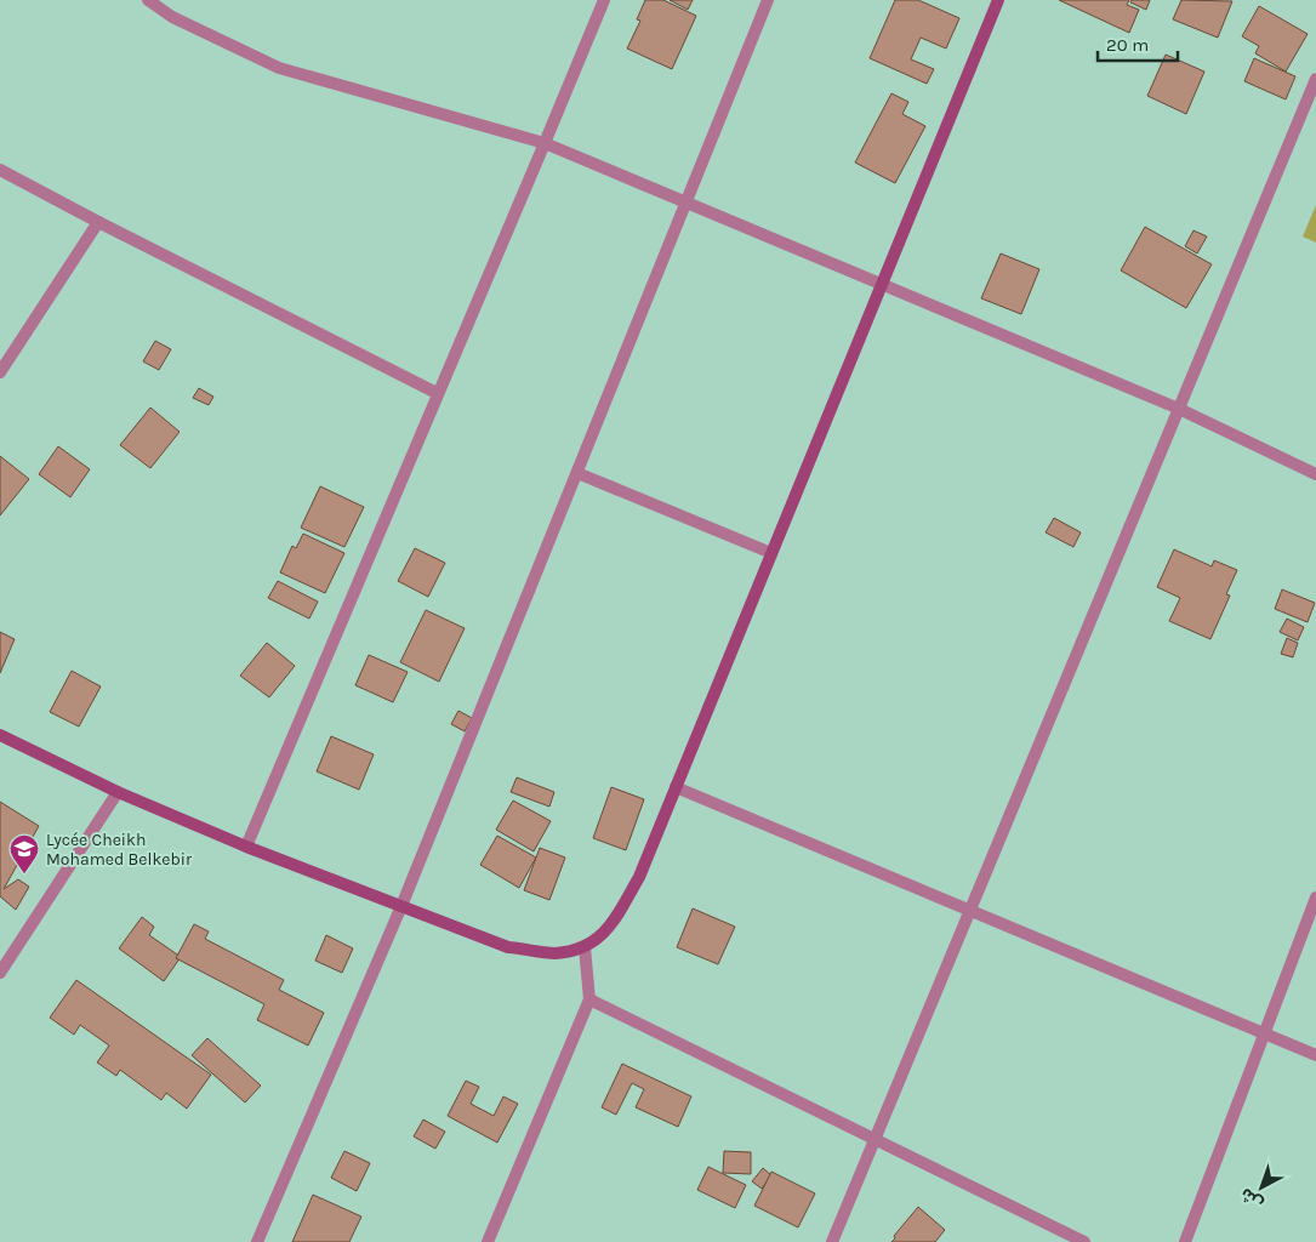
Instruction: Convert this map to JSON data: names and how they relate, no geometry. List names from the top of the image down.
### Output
{
  "places": {
    "school or university": ["Lycée Cheikh Mohamed Belkebir"]
  },
  "scale_bar": "20 m",
  "north": "bottom left"
}
